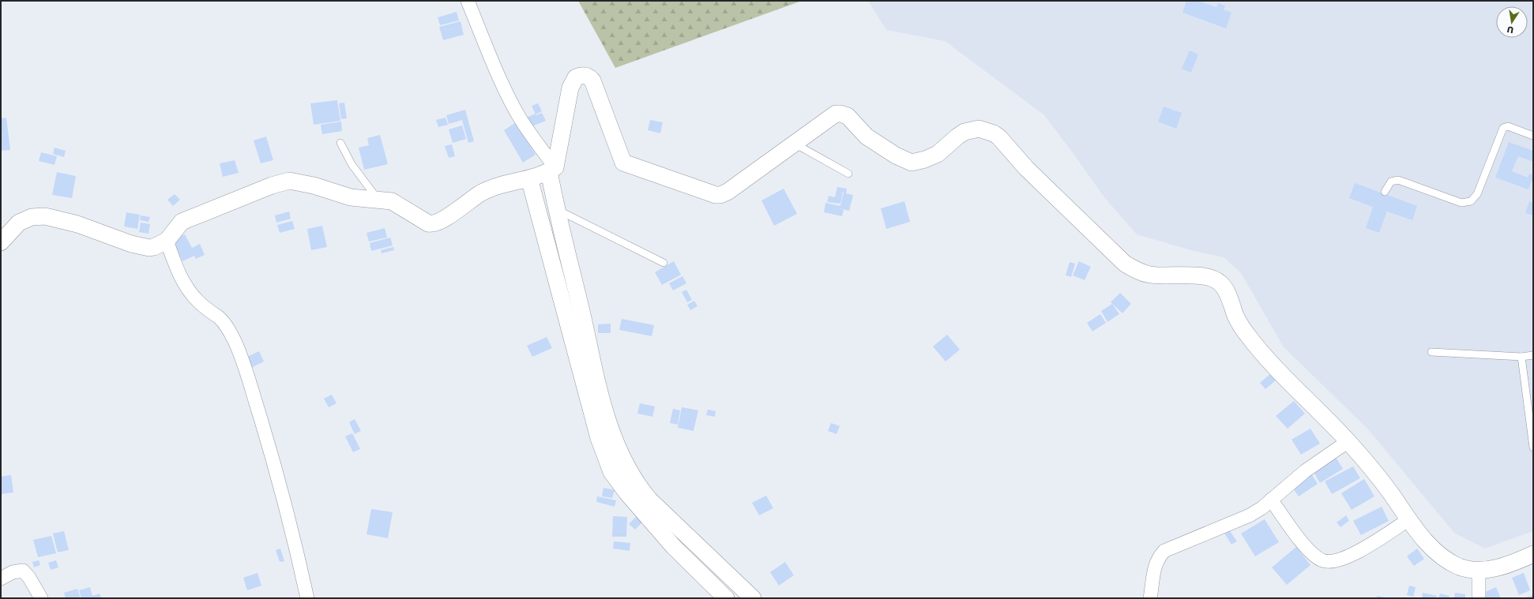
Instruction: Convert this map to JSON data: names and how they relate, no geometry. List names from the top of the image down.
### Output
{
  "north": "bottom"
}
